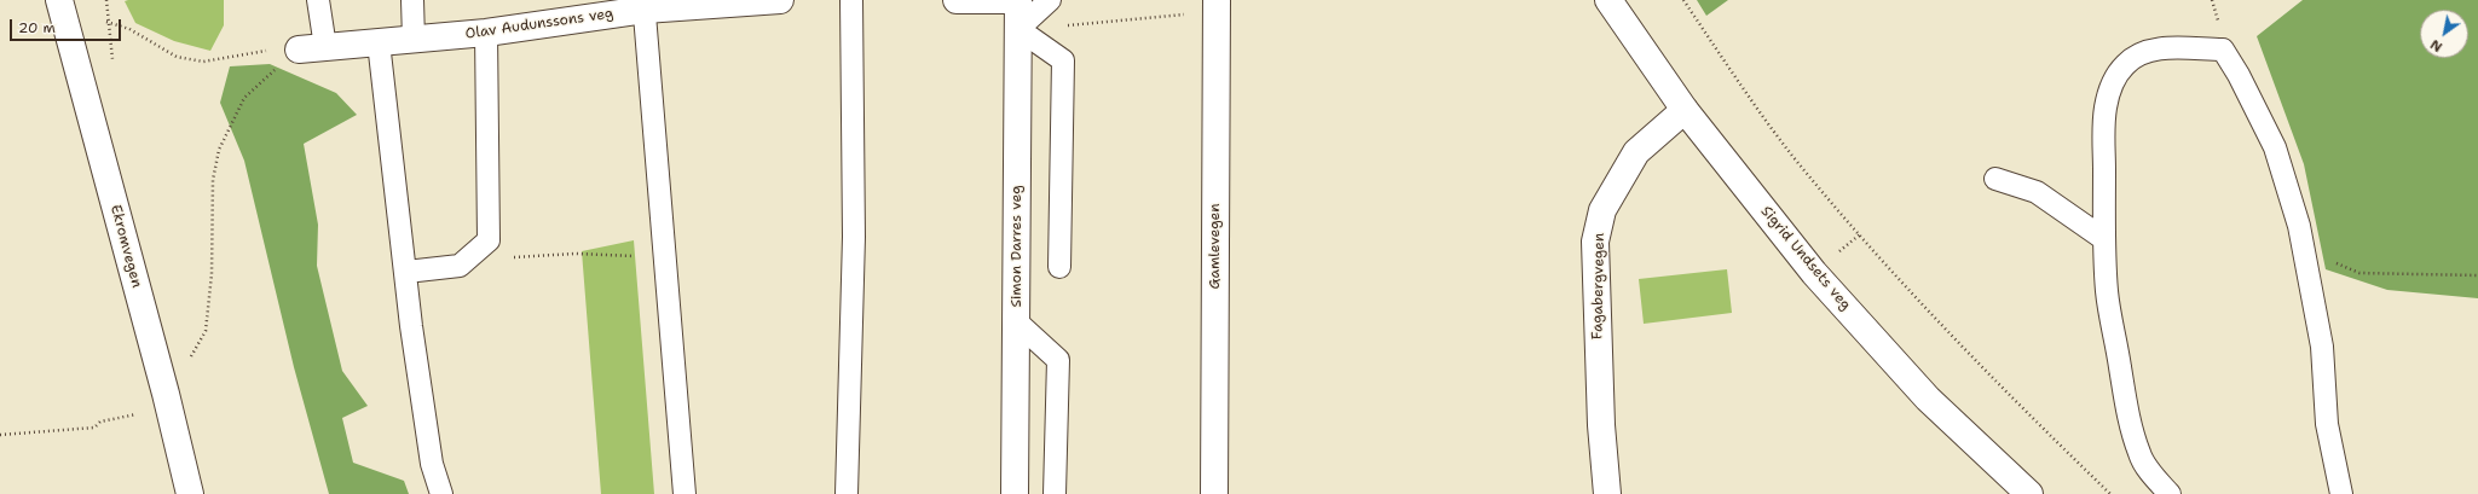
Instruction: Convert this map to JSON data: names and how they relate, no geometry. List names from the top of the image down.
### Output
{
  "streets": {
    "street": [
      "Olav Audunssons veg",
      "Ekromvegen",
      "Simon Darres veg",
      "Gamlevegen",
      "Sigrid Undsets veg",
      "Fagabergvegen"
    ]
  },
  "crossings": [
    ["Sigrid Undsets veg", "Fagabergvegen"]
  ],
  "scale_bar": "20 m",
  "north": "bottom left"
}
